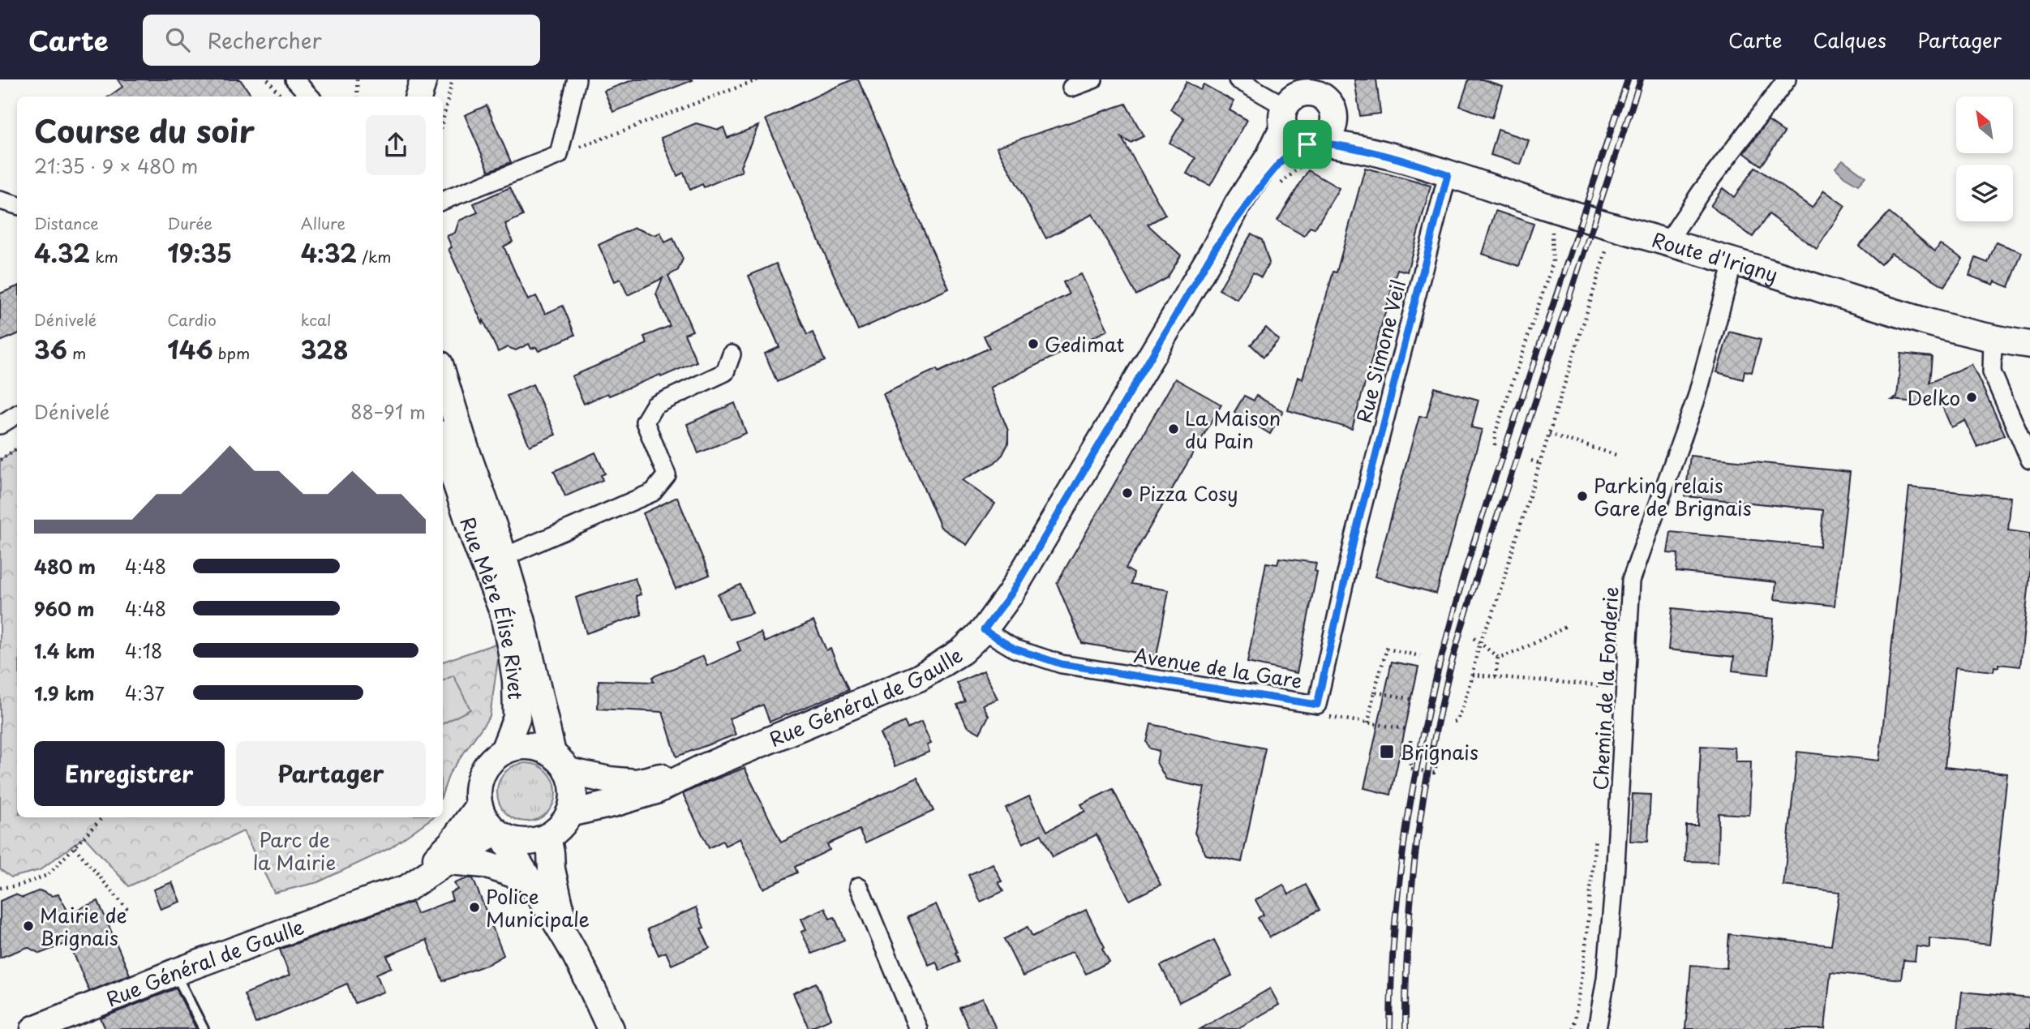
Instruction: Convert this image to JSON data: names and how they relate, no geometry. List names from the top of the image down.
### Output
{
  "streets": {
    "street": [
      "Route d'Irigny",
      "Rue Simone Veil",
      "Rue Mère Élise Rivet",
      "Avenue de la Gare",
      "Chemin de la Fonderie",
      "Rue Général de Gaulle"
    ]
  },
  "crossings": [
    ["Route d'Irigny", "Rue Simone Veil"],
    ["Route d'Irigny", "Chemin de la Fonderie"],
    ["Route d'Irigny", "Rue Général de Gaulle"],
    ["Rue Simone Veil", "Avenue de la Gare"],
    ["Rue Mère Élise Rivet", "Rue Général de Gaulle"],
    ["Avenue de la Gare", "Rue Général de Gaulle"]
  ],
  "parks": ["Parc de la Mairie"],
  "places": {
    "other": [
      "Gedimat",
      "Delko",
      "La Maison du Pain",
      "Pizza Cosy",
      "Parking relais Gare de Brignais",
      "Police Municipale",
      "Mairie de Brignais"
    ],
    "transit": ["Brignais"]
  },
  "north": "top left",
  "page": {
    "header": "Carte",
    "search": "Rechercher",
    "nav": ["Carte", "Calques", "Partager"],
    "heading": ["Course du soir", "21:35 · 9 × 480 m"],
    "stats": [
      ["Distance", "4.32 km"],
      ["Durée", "19:35"],
      ["Allure", "4:32 /km"],
      ["Dénivelé", "36 m"],
      ["Cardio", "146 bpm"],
      ["kcal", "328"]
    ],
    "chart": ["Dénivelé", "88–91 m"],
    "list": [
      {
        "name": "480 m",
        "note": "4:48"
      },
      {
        "name": "960 m",
        "note": "4:48"
      },
      {
        "name": "1.4 km",
        "note": "4:18"
      },
      {
        "name": "1.9 km",
        "note": "4:37"
      }
    ],
    "buttons": ["Enregistrer", "Partager"]
  }
}
